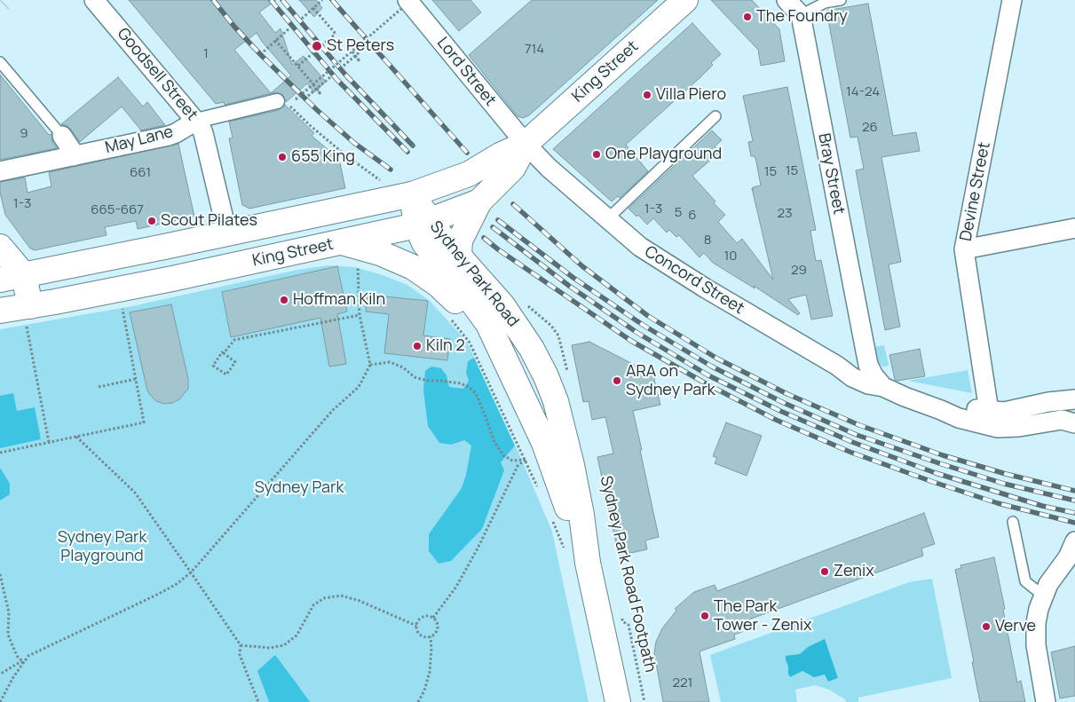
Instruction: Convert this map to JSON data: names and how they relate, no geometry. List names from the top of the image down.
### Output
{
  "streets": {
    "main road": ["King Street", "Sydney Park Road"],
    "street": [
      "Lord Street",
      "Goodsell Street",
      "May Lane",
      "Bray Street",
      "Devine Street",
      "Concord Street"
    ],
    "path": ["Sydney Park Road Footpath"]
  },
  "crossings": [
    ["Lord Street", "King Street"],
    ["Lord Street", "Concord Street"],
    ["King Street", "Goodsell Street"],
    ["King Street", "Sydney Park Road"],
    ["King Street", "Concord Street"],
    ["Goodsell Street", "May Lane"],
    ["Bray Street", "Concord Street"]
  ],
  "parks": ["Sydney Park", "Sydney Park Playground"],
  "places": [
    "The Foundry",
    "St Peters",
    "Villa Piero",
    "One Playground",
    "655 King",
    "Scout Pilates",
    "Hoffman Kiln",
    "Kiln 2",
    "ARA on Sydney Park",
    "Zenix",
    "The Park Tower - Zenix",
    "Verve"
  ],
  "house_numbers": [
    "714",
    "1",
    "14-24",
    "26",
    "9",
    "15",
    "15",
    "661",
    "1-3",
    "1-3",
    "665-667",
    "5",
    "23",
    "6",
    "8",
    "10",
    "29",
    "221"
  ]
}
